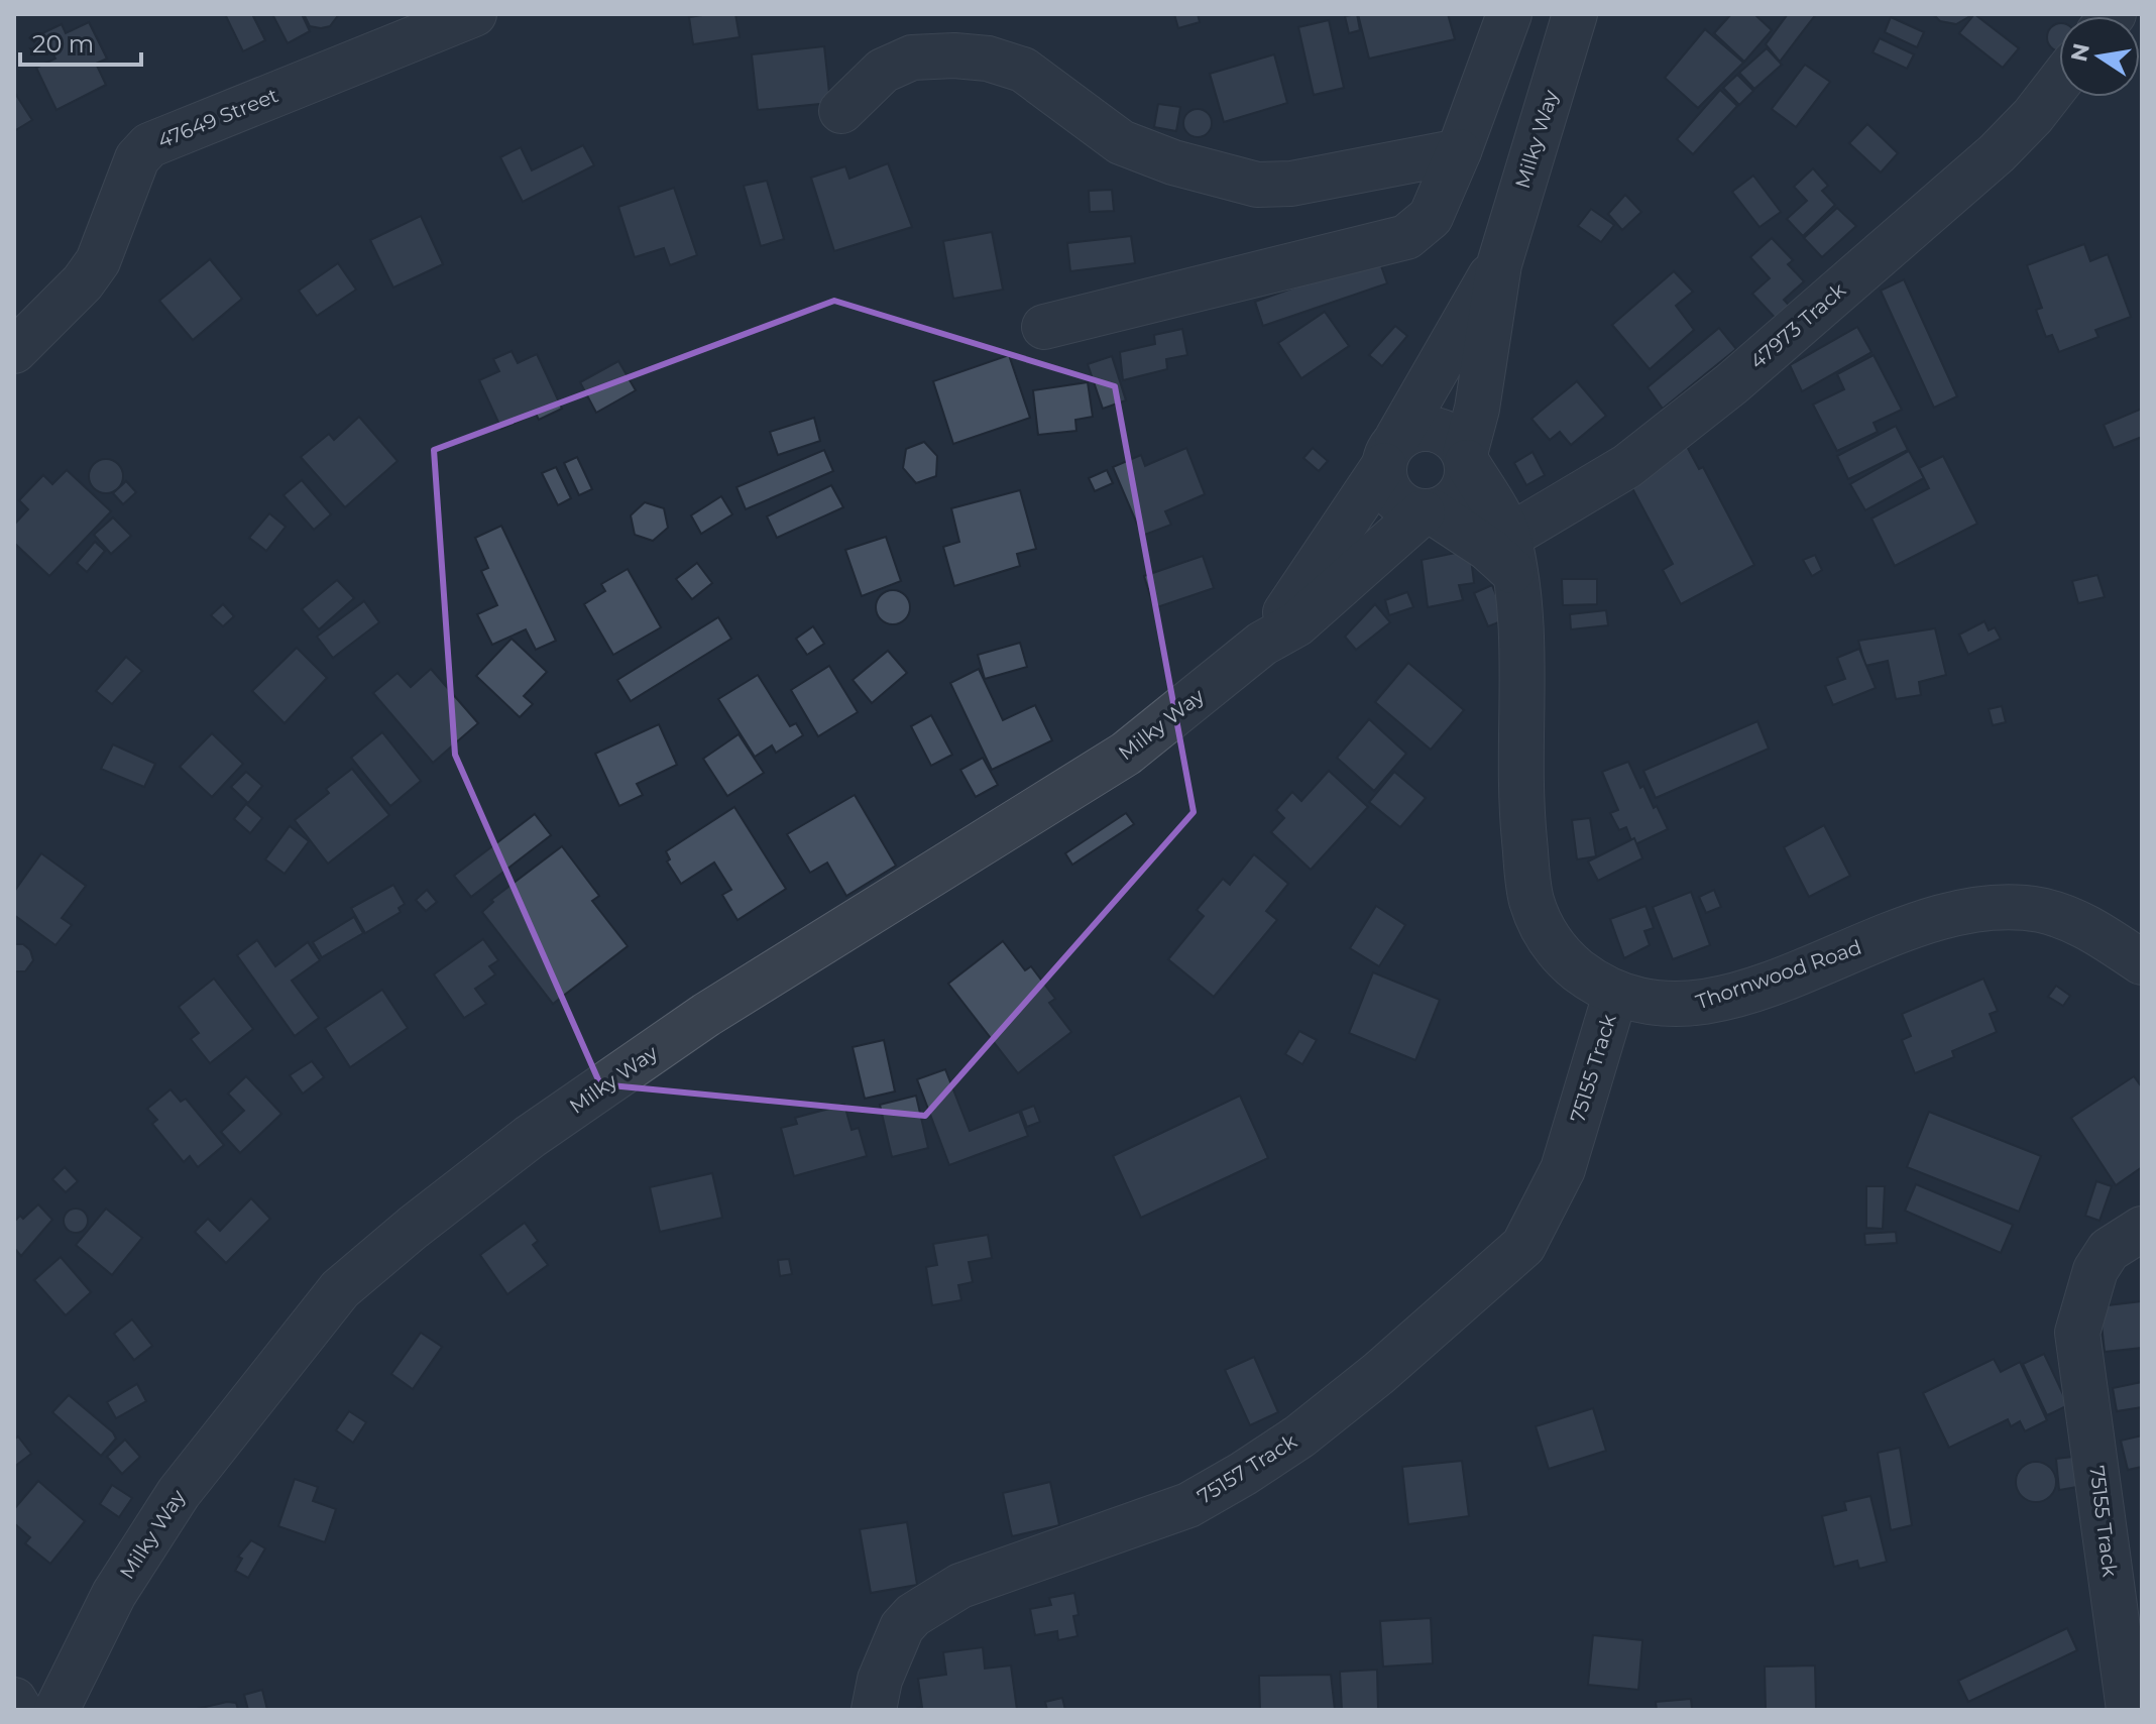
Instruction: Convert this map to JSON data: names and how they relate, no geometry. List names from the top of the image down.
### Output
{
  "streets": {
    "street": [
      "47649 Street",
      "Milky Way",
      "47973 Track",
      "Thornwood Road",
      "75155 Track",
      "75157 Track"
    ]
  },
  "crossings": [
    ["Milky Way", "Thornwood Road"],
    ["47973 Track", "Thornwood Road"],
    ["Thornwood Road", "75155 Track"],
    ["75155 Track", "75157 Track"]
  ],
  "scale_bar": "20 m",
  "north": "left"
}
